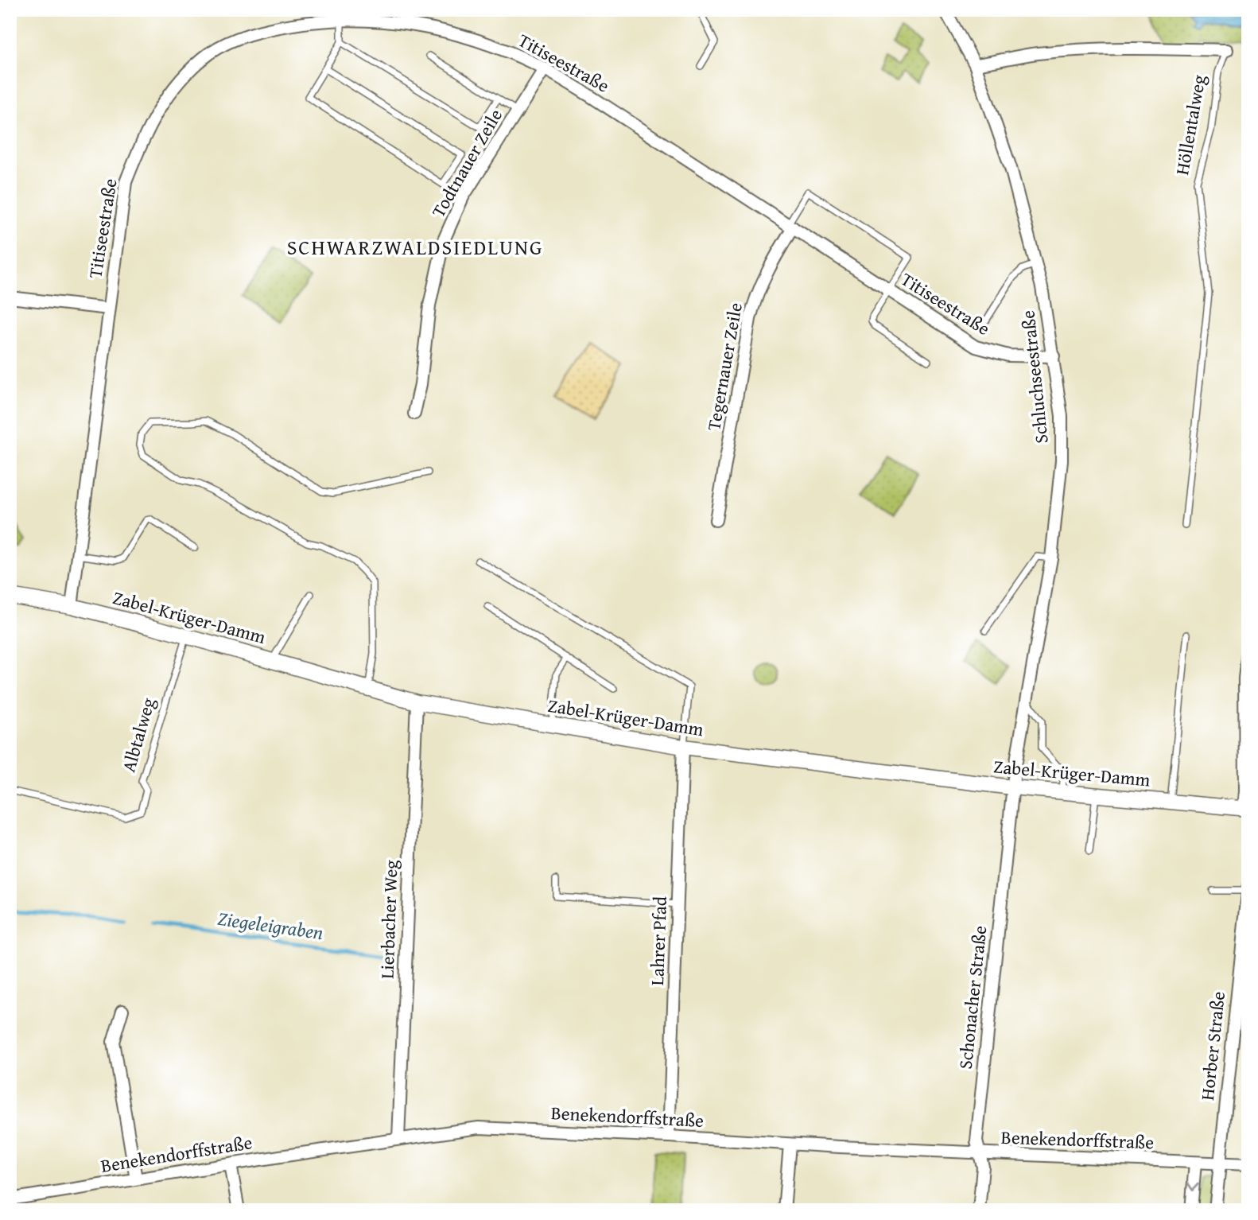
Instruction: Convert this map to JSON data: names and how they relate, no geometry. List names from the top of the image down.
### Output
{
  "streets": {
    "street": [
      "Titiseestraße",
      "Höllentalweg",
      "Todtnauer Zeile",
      "Tegernauer Zeile",
      "Schluchseestraße",
      "Zabel-Krüger-Damm",
      "Lierbacher Weg",
      "Lahrer Pfad",
      "Schonacher Straße",
      "Horber Straße",
      "Benekendorffstraße"
    ],
    "lane": ["Albtalweg"]
  },
  "crossings": [
    ["Titiseestraße", "Todtnauer Zeile"],
    ["Titiseestraße", "Tegernauer Zeile"],
    ["Titiseestraße", "Schluchseestraße"],
    ["Titiseestraße", "Zabel-Krüger-Damm"],
    ["Höllentalweg", "Schluchseestraße"],
    ["Schluchseestraße", "Zabel-Krüger-Damm"],
    ["Schluchseestraße", "Schonacher Straße"],
    ["Zabel-Krüger-Damm", "Albtalweg"],
    ["Zabel-Krüger-Damm", "Lierbacher Weg"],
    ["Zabel-Krüger-Damm", "Lahrer Pfad"],
    ["Zabel-Krüger-Damm", "Schonacher Straße"],
    ["Lierbacher Weg", "Benekendorffstraße"],
    ["Lahrer Pfad", "Benekendorffstraße"],
    ["Schonacher Straße", "Benekendorffstraße"],
    ["Horber Straße", "Benekendorffstraße"]
  ],
  "districts": ["SCHWARZWALDSIEDLUNG"],
  "water": ["Ziegeleigraben"]
}
